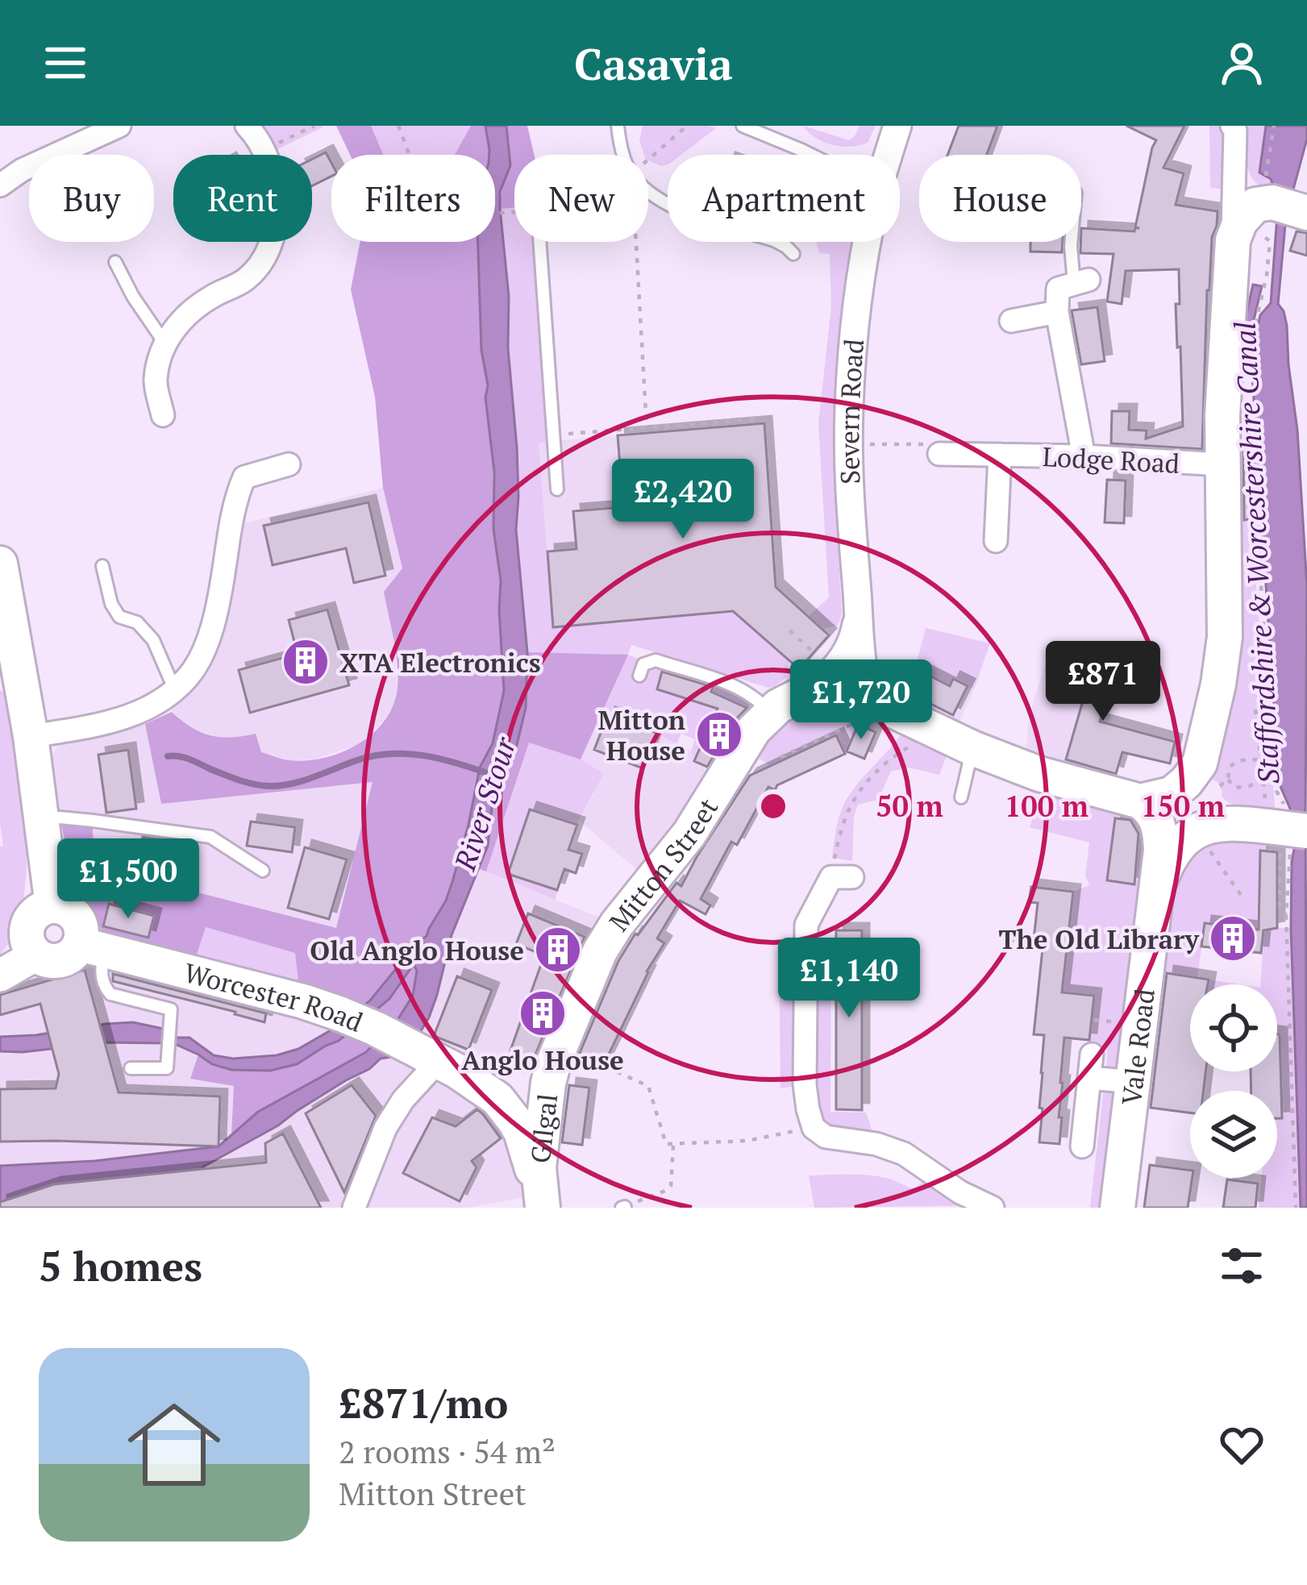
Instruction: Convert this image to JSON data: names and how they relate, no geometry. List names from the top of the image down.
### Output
{
  "streets": {
    "main road": [
      "Mitton Street",
      "Worcester Road",
      "Vale Road",
      "Gilgal"
    ],
    "street": ["Severn Road", "Lodge Road"]
  },
  "crossings": [
    ["Severn Road", "Mitton Street"],
    ["Mitton Street", "Gilgal"]
  ],
  "water": ["Staffordshire & Worcestershire Canal", "River Stour"],
  "places": {
    "building": [
      "XTA Electronics",
      "Mitton House",
      "The Old Library",
      "Old Anglo House",
      "Anglo House"
    ]
  },
  "page": {
    "header": "Casavia",
    "chip": [
      "Buy",
      "Rent",
      "Filters",
      "New",
      "Apartment",
      "House"
    ],
    "price": [
      "£2,420",
      "£871",
      "£1,720",
      "£1,500",
      "£1,140"
    ],
    "heading": "5 homes",
    "list": [
      {
        "name": "£871/mo",
        "note": "2 rooms · 54 m² · Mitton Street"
      }
    ]
  },
  "rings": ["50 m", "100 m", "150 m"]
}
